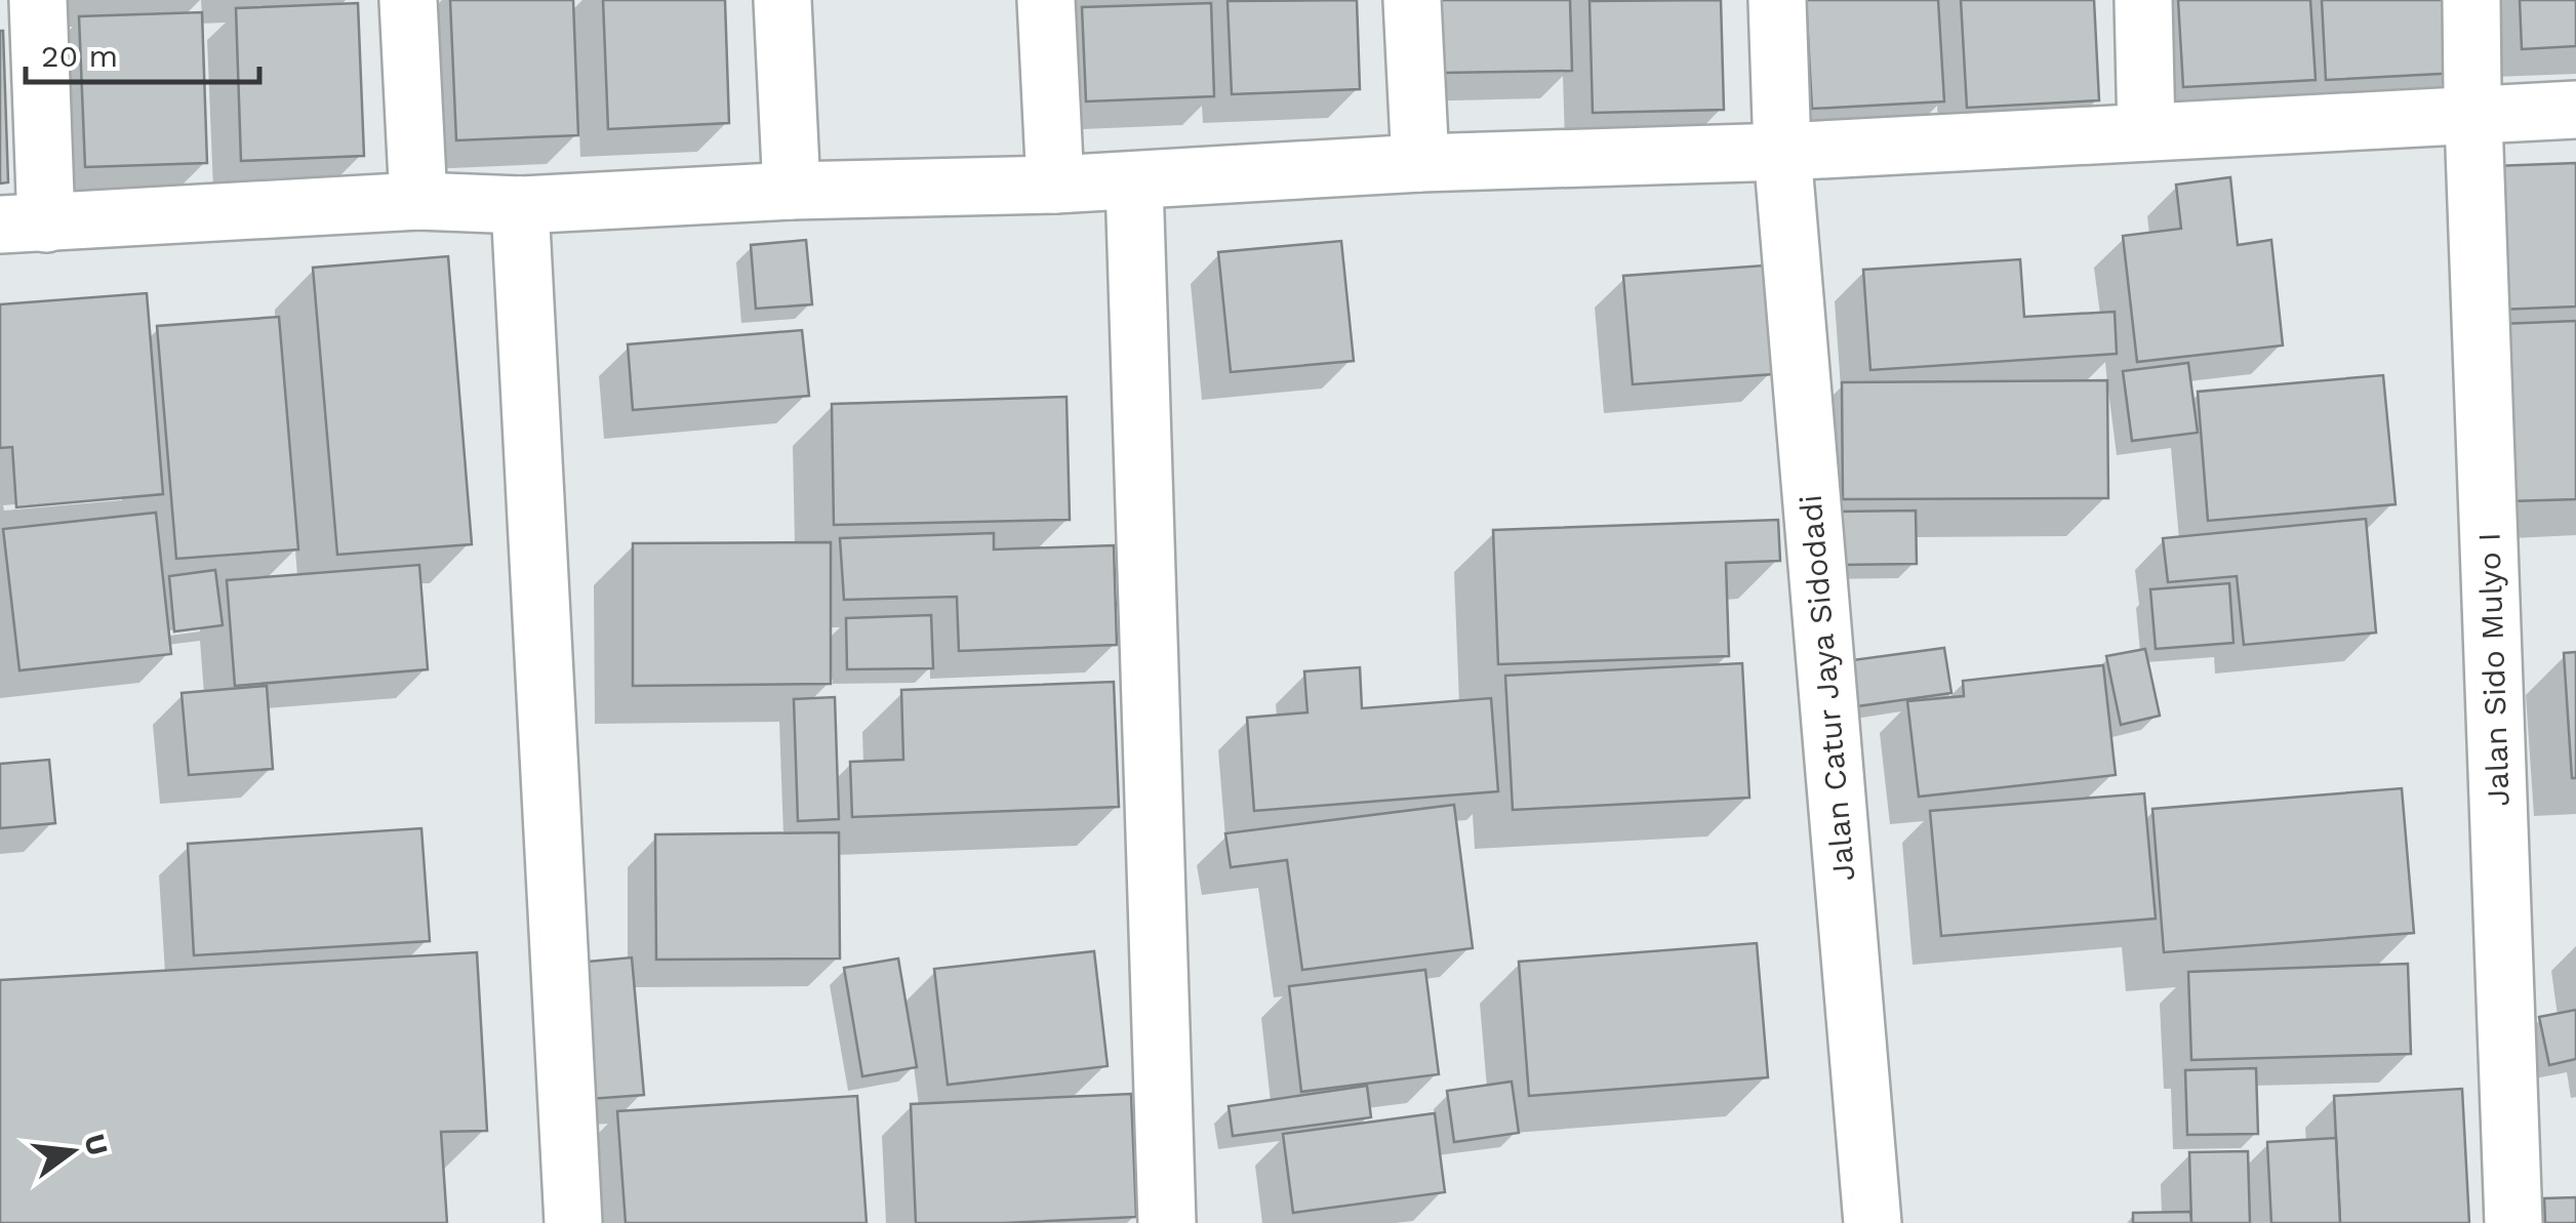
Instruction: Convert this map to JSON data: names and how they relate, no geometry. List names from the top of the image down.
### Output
{
  "streets": {
    "street": ["Jalan Sido Mulyo I", "Jalan Catur Jaya Sidodadi"]
  },
  "scale_bar": "20 m",
  "north": "right"
}
